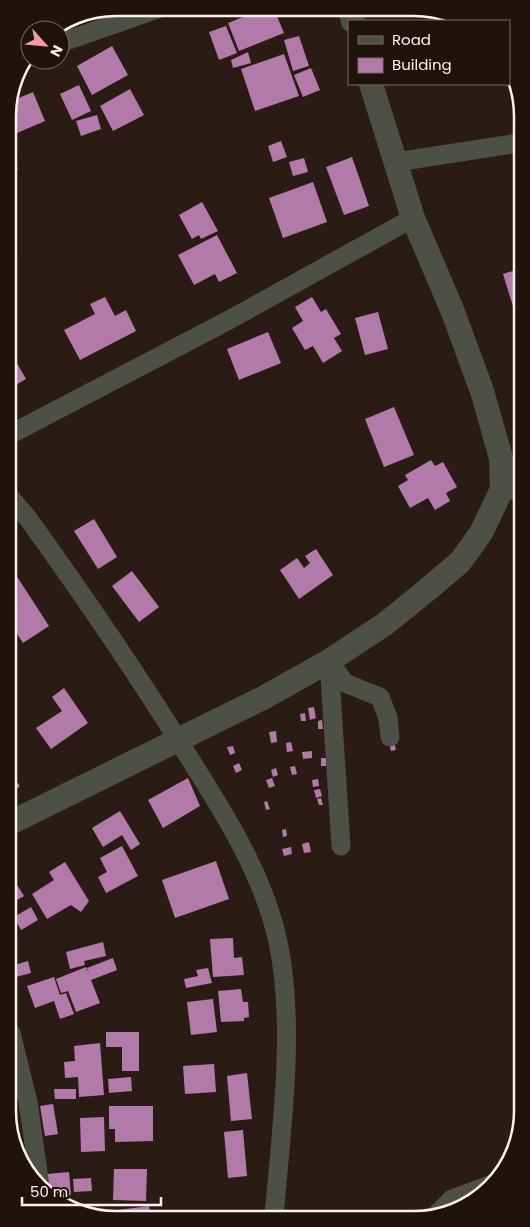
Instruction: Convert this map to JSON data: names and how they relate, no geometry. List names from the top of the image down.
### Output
{
  "legend": ["Road", "Building"],
  "scale_bar": "50 m",
  "north": "bottom right"
}
